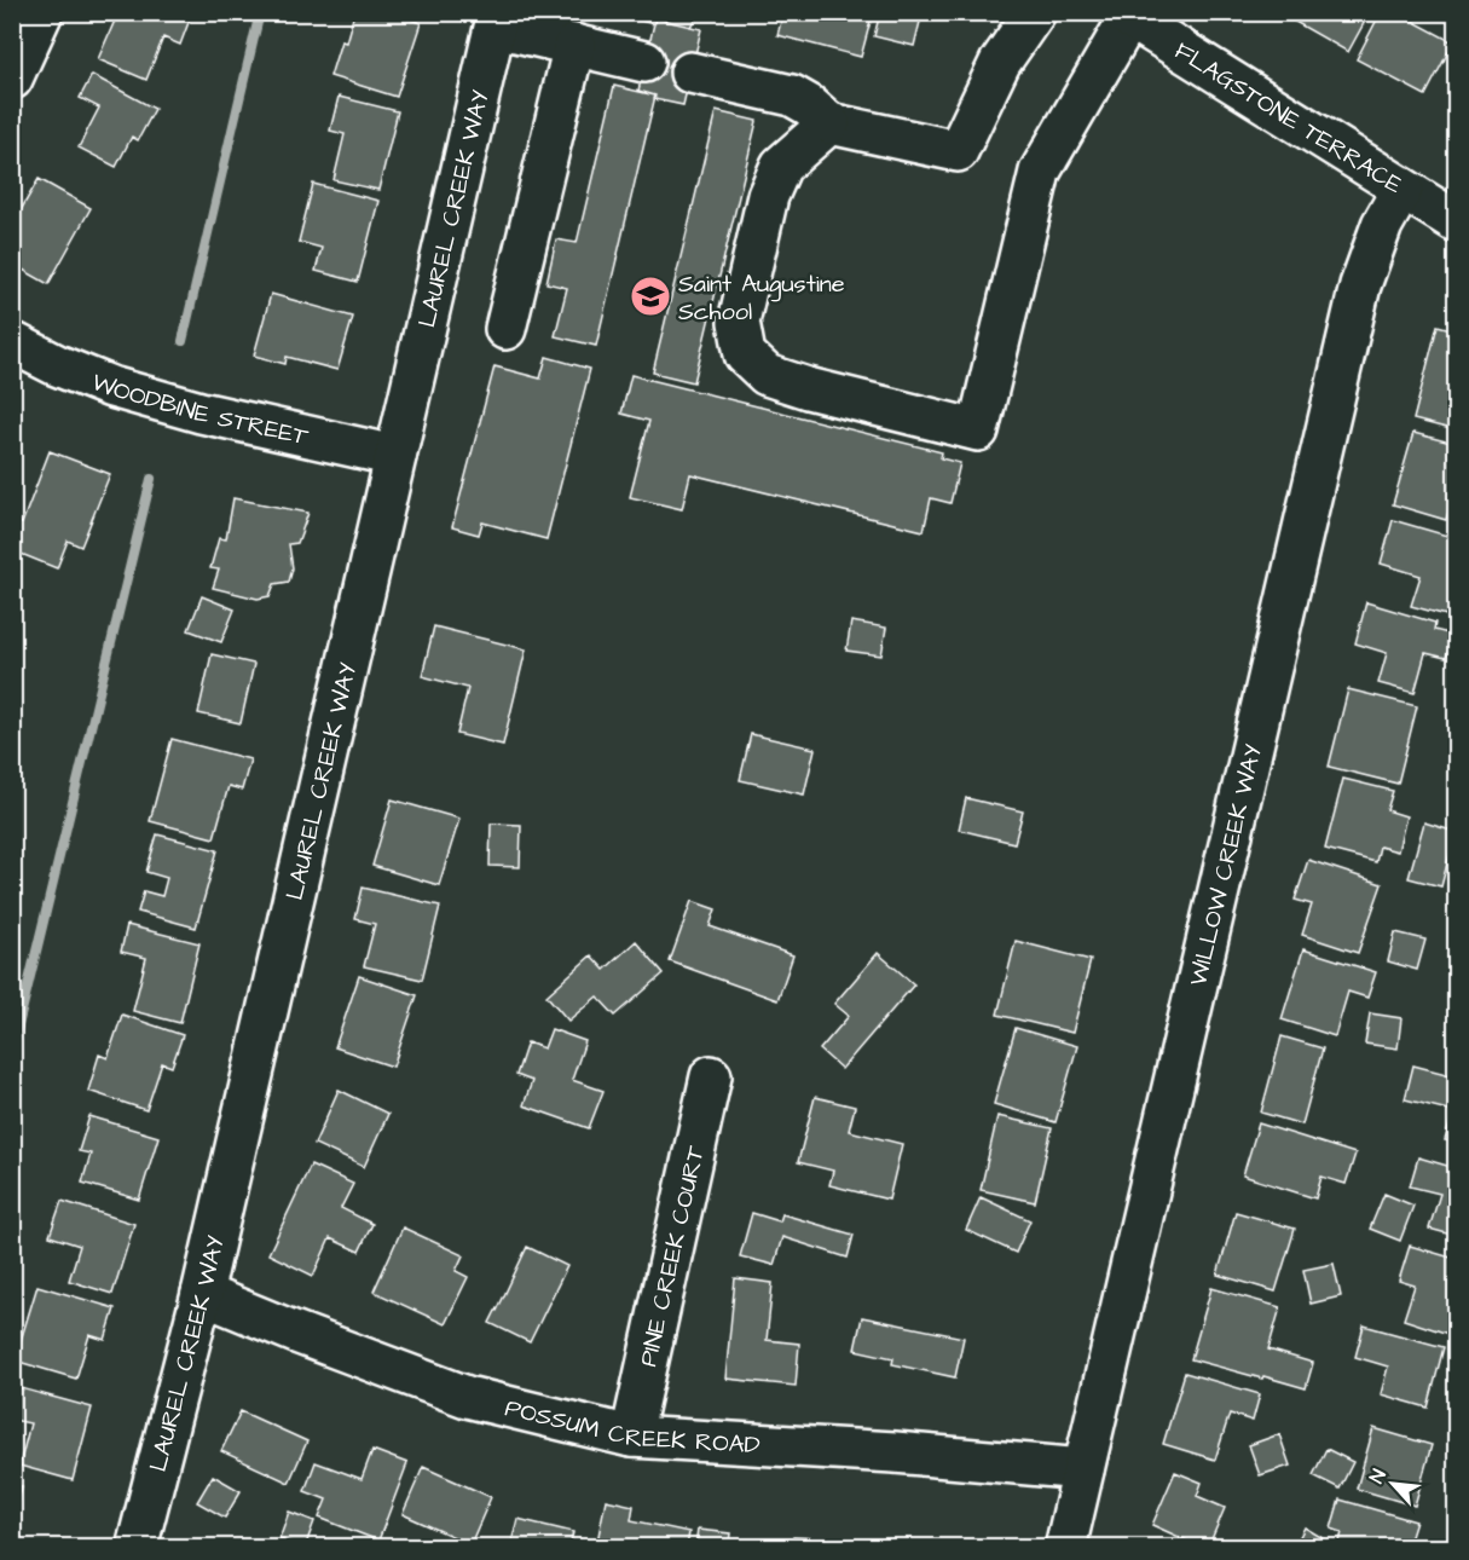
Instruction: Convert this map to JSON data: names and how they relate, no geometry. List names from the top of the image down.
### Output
{
  "streets": {
    "street": [
      "FLAGSTONE TERRACE",
      "LAUREL CREEK WAY",
      "WOODBINE STREET",
      "WILLOW CREEK WAY",
      "PINE CREEK COURT",
      "POSSUM CREEK ROAD"
    ]
  },
  "crossings": [
    ["FLAGSTONE TERRACE", "WILLOW CREEK WAY"],
    ["LAUREL CREEK WAY", "WOODBINE STREET"],
    ["LAUREL CREEK WAY", "POSSUM CREEK ROAD"],
    ["WILLOW CREEK WAY", "POSSUM CREEK ROAD"],
    ["PINE CREEK COURT", "POSSUM CREEK ROAD"]
  ],
  "places": {
    "school or university": ["Saint Augustine School"]
  },
  "north": "top left"
}
